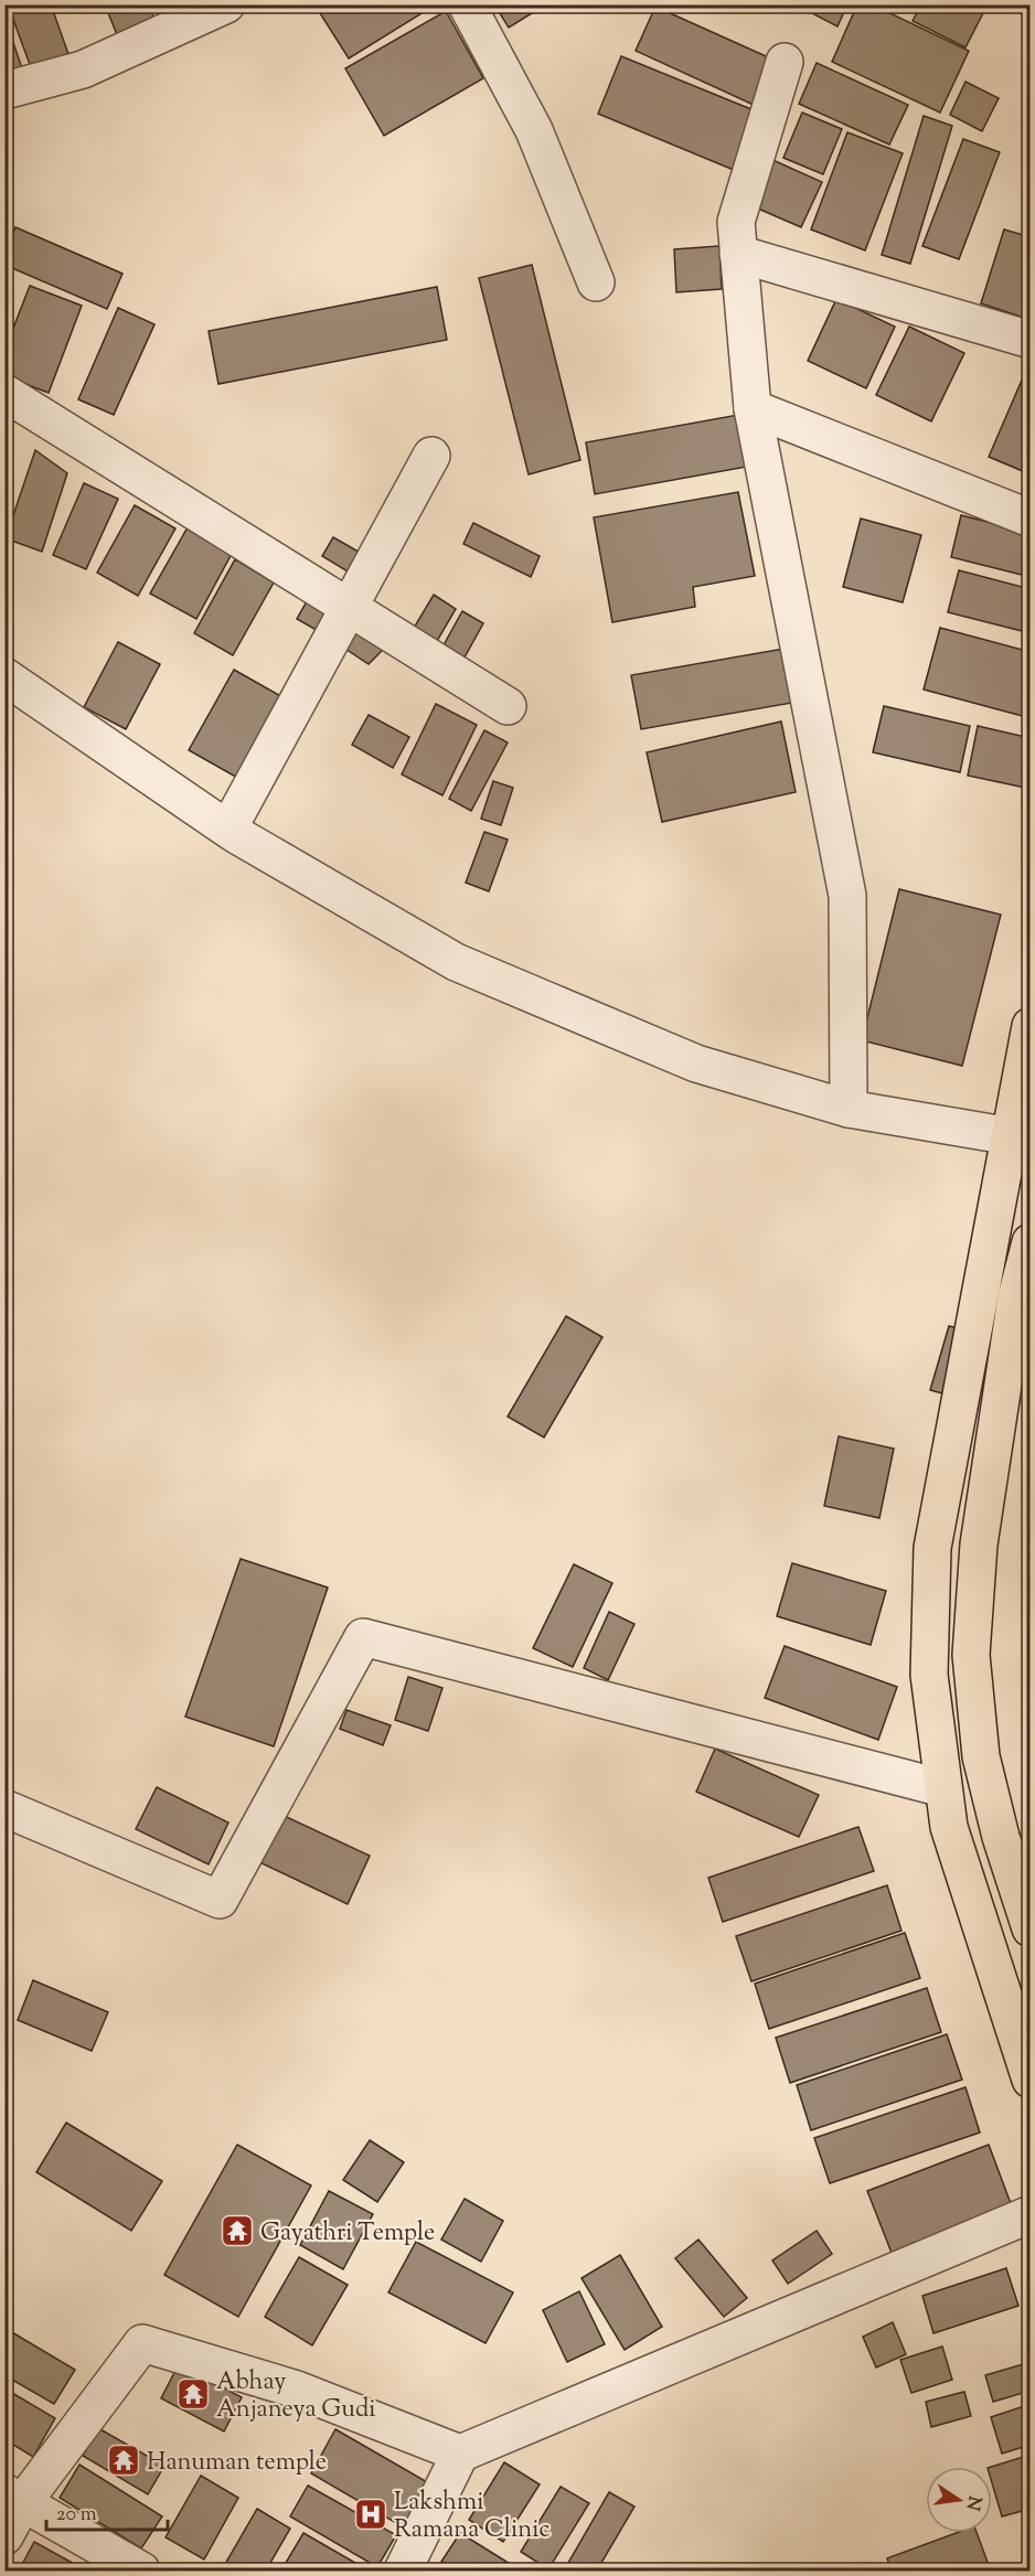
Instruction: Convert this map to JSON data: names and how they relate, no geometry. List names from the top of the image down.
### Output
{
  "places": {
    "temple": ["Gayathri Temple", "Abhay Anjaneya Gudi", "Hanuman temple"],
    "hospital": ["Lakshmi Ramana Clinic"]
  },
  "scale_bar": "20 m",
  "north": "right"
}
